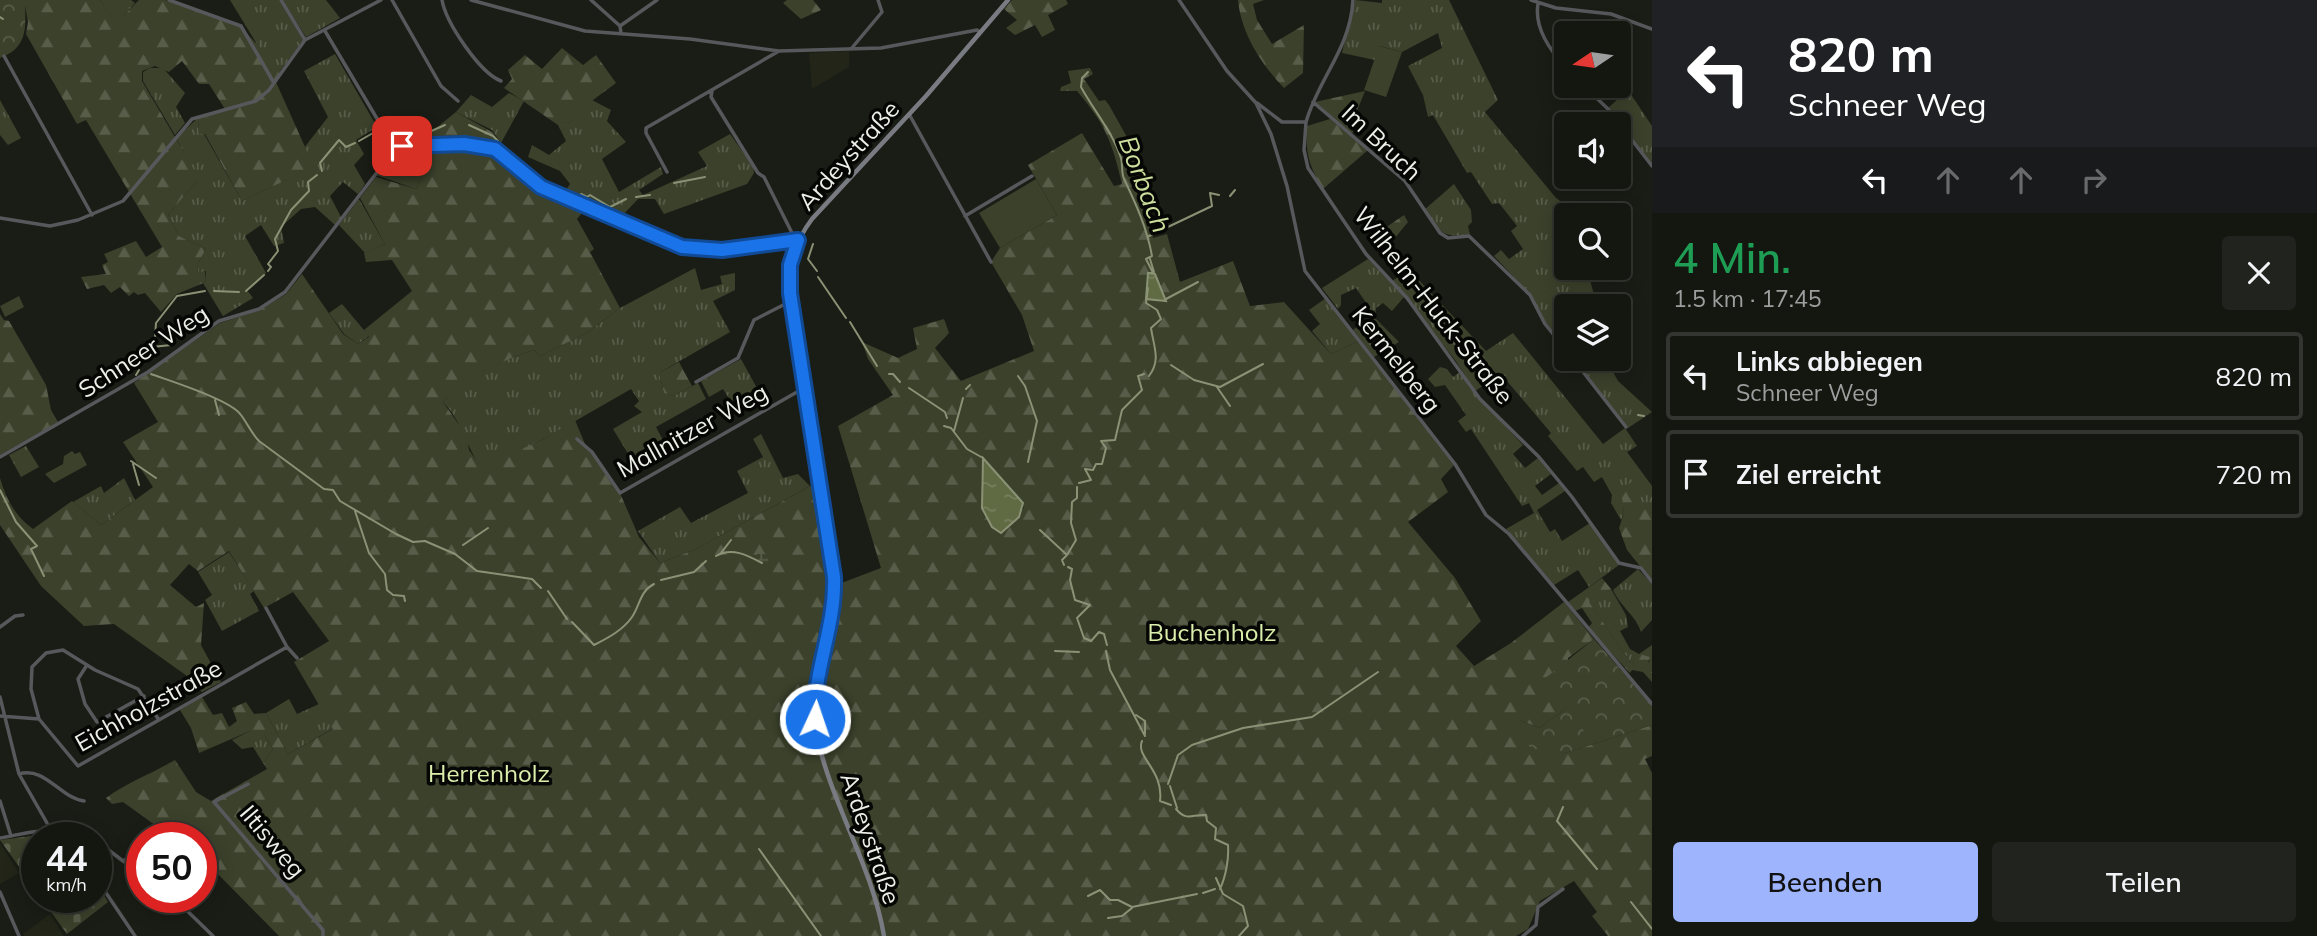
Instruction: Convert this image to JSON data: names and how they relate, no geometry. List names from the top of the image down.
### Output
{
  "streets": {
    "main road": ["Ardeystraße"],
    "street": [
      "Im Bruch",
      "Wilhelm-Huck-Straße",
      "Schneer Weg",
      "Kermelberg",
      "Mallnitzer Weg",
      "Eichholzstraße",
      "Iltisweg"
    ]
  },
  "crossings": [
    ["Im Bruch", "Wilhelm-Huck-Straße"],
    ["Ardeystraße", "Mallnitzer Weg"]
  ],
  "water": ["Borbach"],
  "parks": ["Buchenholz", "Herrenholz"],
  "north": "left",
  "page": {
    "turn": ["820 m", "Schneer Weg"],
    "heading": ["4 Min.", "1.5 km · 17:45"],
    "list": [
      {
        "name": "Links abbiegen",
        "note": "Schneer Weg",
        "value": "820 m"
      },
      {
        "name": "Ziel erreicht",
        "value": "720 m"
      }
    ],
    "speed": "44 km/h",
    "limit": "50",
    "buttons": ["Beenden", "Teilen"]
  }
}
